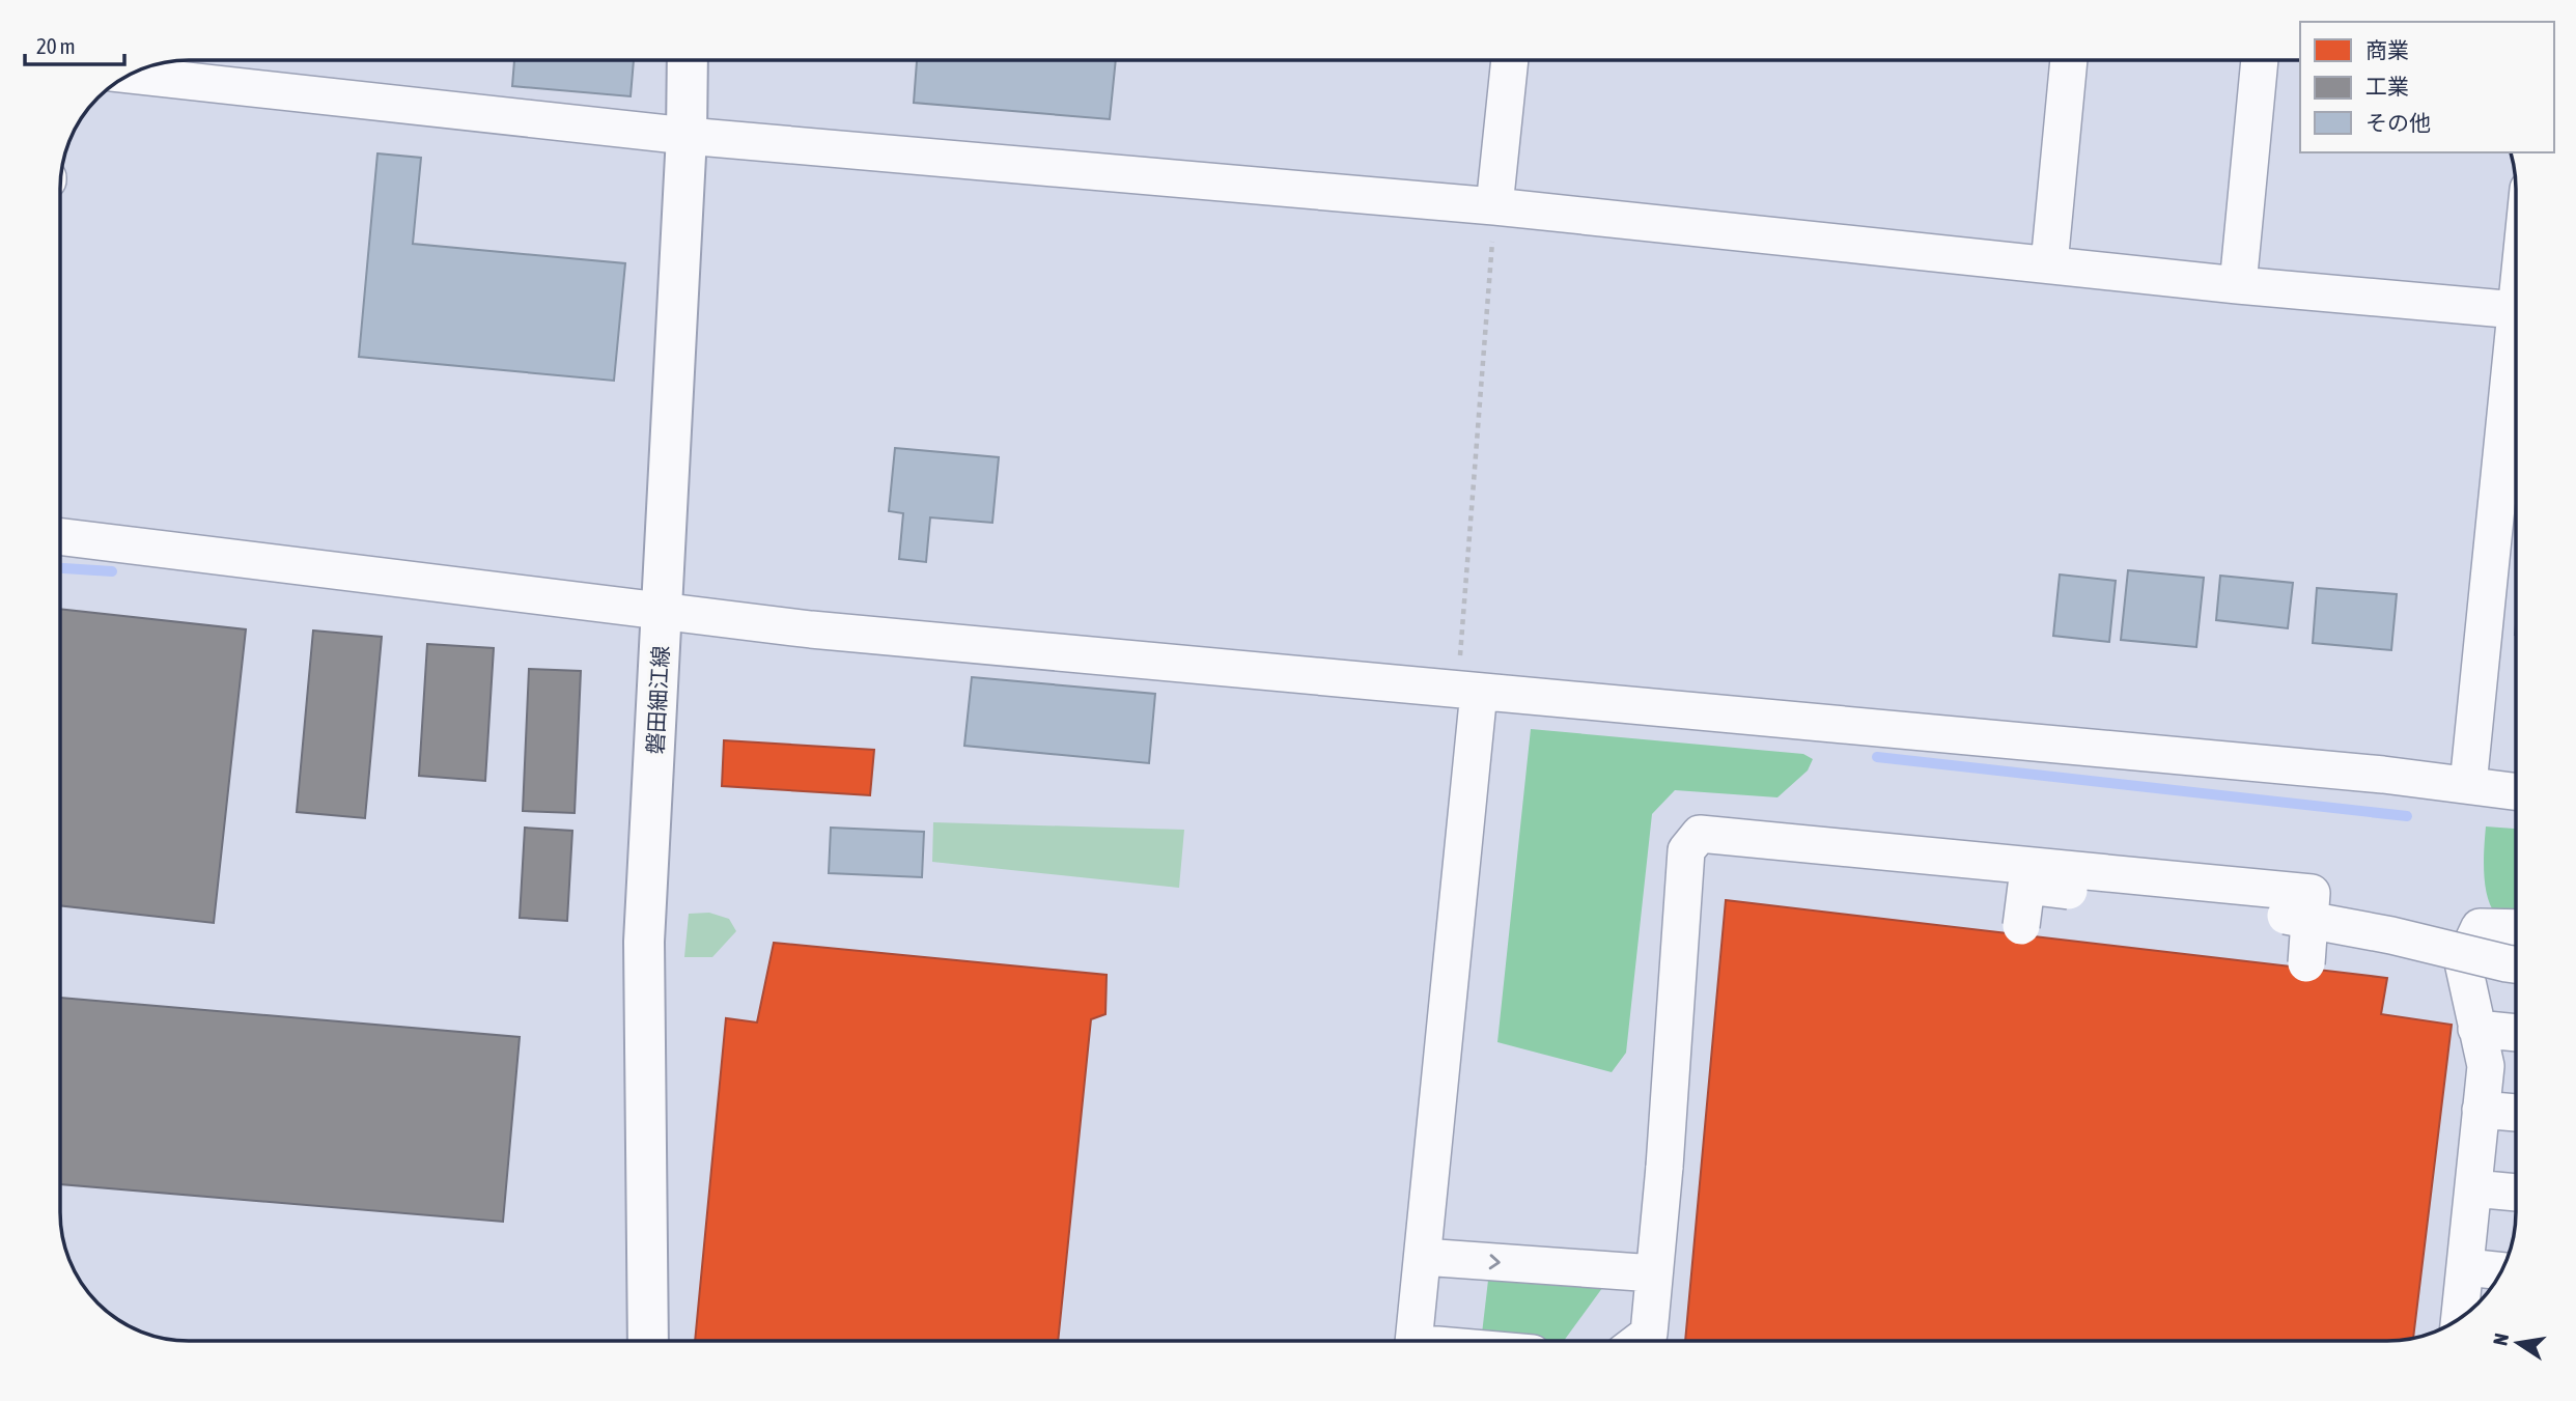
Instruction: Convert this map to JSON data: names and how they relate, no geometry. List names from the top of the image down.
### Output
{
  "streets": {
    "main road": ["磐田細江線"]
  },
  "legend": ["商業", "工業", "その他"],
  "scale_bar": "20 m",
  "north": "left"
}
